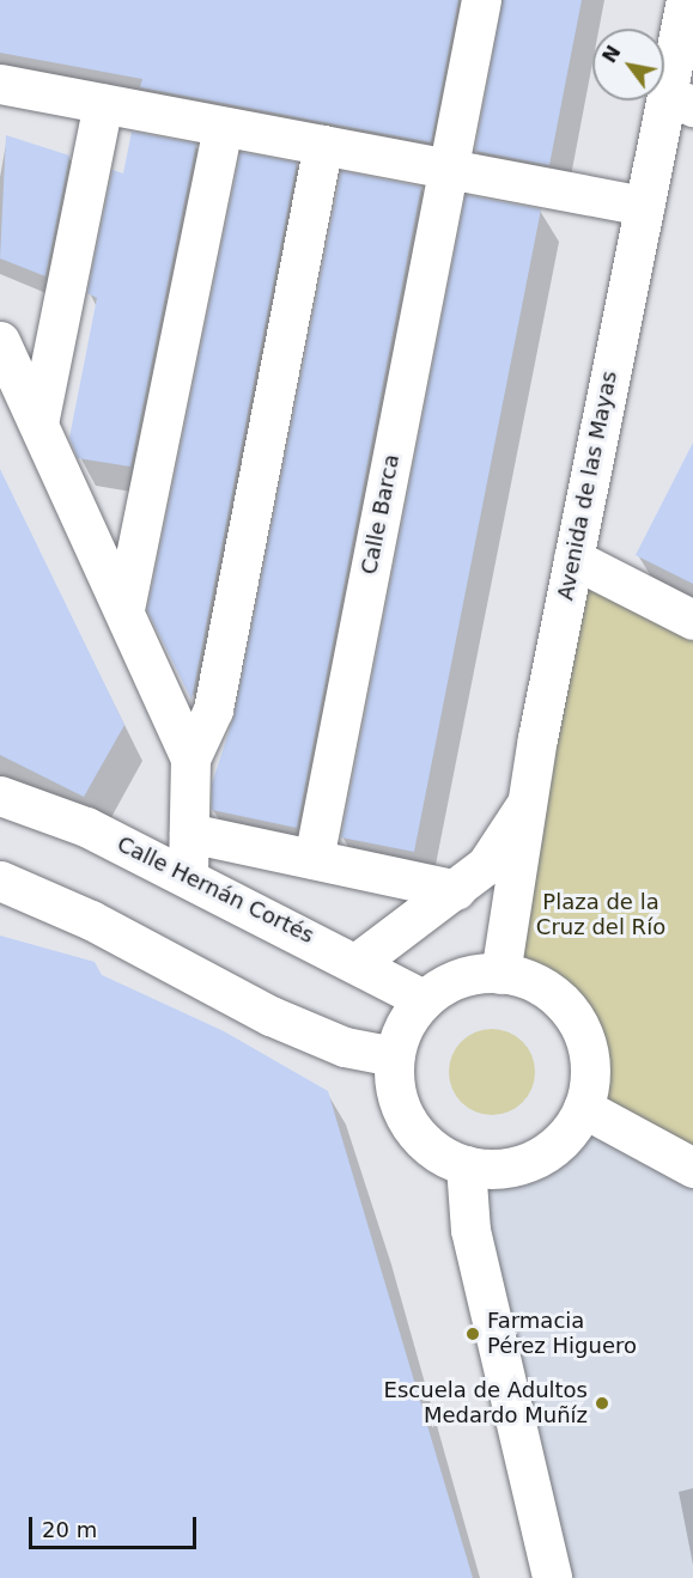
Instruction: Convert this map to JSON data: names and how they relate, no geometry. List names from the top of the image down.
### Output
{
  "streets": {
    "street": ["Avenida de las Mayas", "Calle Barca", "Calle Hernán Cortés"]
  },
  "crossings": [
    ["Avenida de las Mayas", "Calle Hernán Cortés"]
  ],
  "parks": ["Plaza de la Cruz del Río"],
  "places": ["Farmacia Pérez Higuero", "Escuela de Adultos Medardo Muñíz"],
  "scale_bar": "20 m",
  "north": "top left"
}
